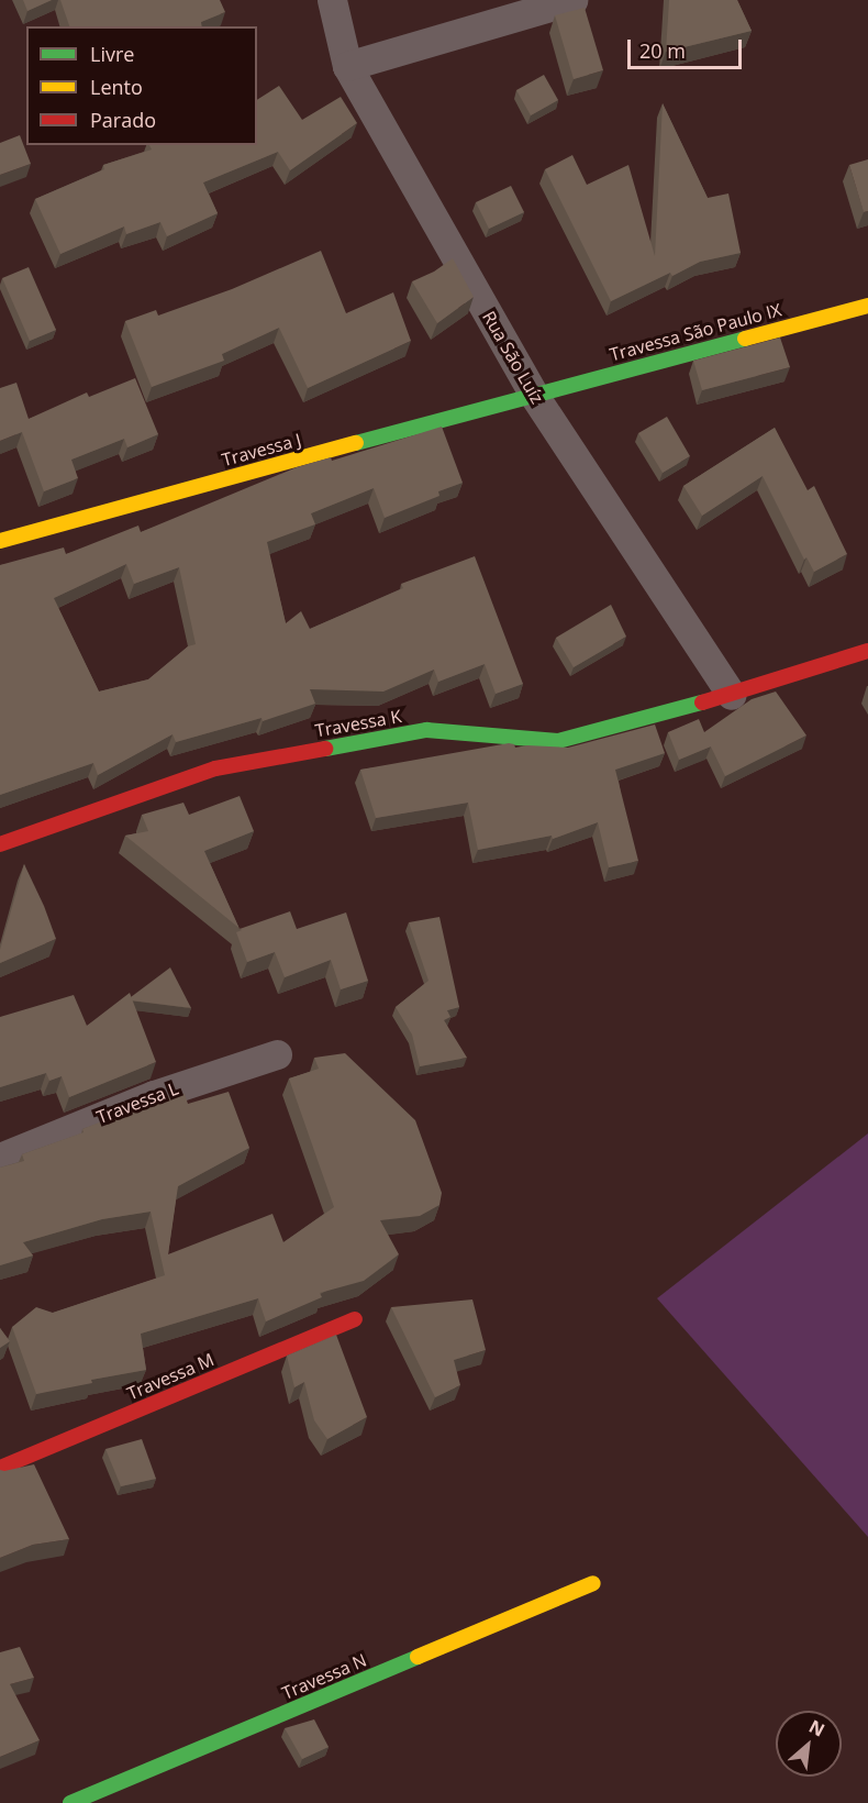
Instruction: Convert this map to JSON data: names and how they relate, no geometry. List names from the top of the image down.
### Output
{
  "streets": {
    "street": [
      "Travessa São Paulo IX",
      "Rua São Luíz",
      "Travessa J",
      "Travessa K",
      "Travessa L",
      "Travessa M",
      "Travessa N"
    ]
  },
  "crossings": [
    ["Travessa São Paulo IX", "Rua São Luíz"],
    ["Travessa São Paulo IX", "Travessa J"],
    ["Rua São Luíz", "Travessa J"],
    ["Rua São Luíz", "Travessa K"]
  ],
  "legend": ["Livre", "Lento", "Parado"],
  "scale_bar": "20 m",
  "north": "top right"
}
